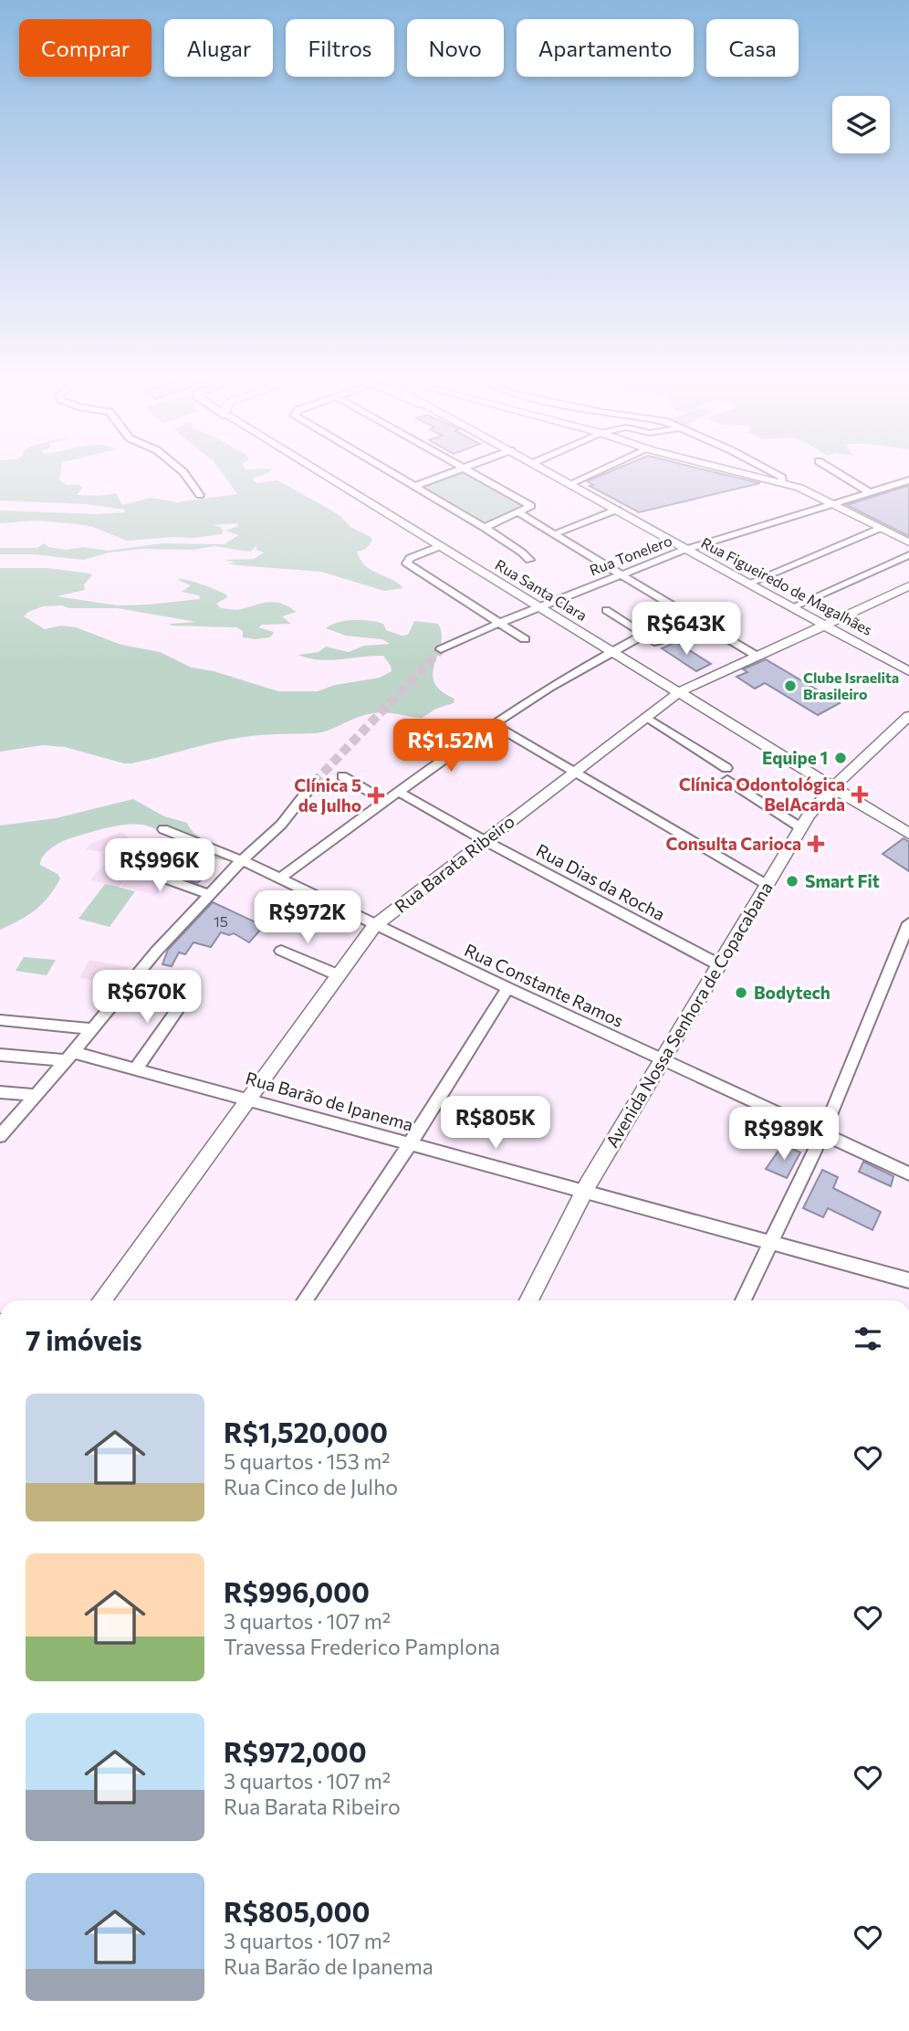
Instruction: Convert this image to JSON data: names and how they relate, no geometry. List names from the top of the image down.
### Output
{
  "streets": {
    "main road": [
      "Rua Figueiredo de Magalhães",
      "Rua Santa Clara",
      "Rua Barata Ribeiro",
      "Avenida Nossa Senhora de Copacabana"
    ],
    "street": [
      "Rua Tonelero",
      "Rua Dias da Rocha",
      "Rua Constante Ramos",
      "Rua Barão de Ipanema"
    ]
  },
  "crossings": [
    ["Rua Tonelero", "Rua Figueiredo de Magalhães"],
    ["Rua Tonelero", "Rua Santa Clara"],
    ["Rua Figueiredo de Magalhães", "Rua Barata Ribeiro"],
    ["Rua Santa Clara", "Rua Barata Ribeiro"],
    ["Rua Santa Clara", "Avenida Nossa Senhora de Copacabana"],
    ["Rua Barata Ribeiro", "Rua Dias da Rocha"],
    ["Rua Barata Ribeiro", "Rua Constante Ramos"],
    ["Rua Barata Ribeiro", "Rua Barão de Ipanema"],
    ["Rua Dias da Rocha", "Avenida Nossa Senhora de Copacabana"],
    ["Rua Constante Ramos", "Avenida Nossa Senhora de Copacabana"],
    ["Avenida Nossa Senhora de Copacabana", "Rua Barão de Ipanema"]
  ],
  "places": {
    "other": [
      "Clube Israelita Brasileiro",
      "Equipe 1",
      "Smart Fit",
      "Bodytech"
    ],
    "health": ["Clínica Odontológica BelAcarda", "Clínica 5 de Julho", "Consulta Carioca"]
  },
  "house_numbers": ["15"],
  "page": {
    "chip": [
      "Comprar",
      "Alugar",
      "Filtros",
      "Novo",
      "Apartamento",
      "Casa"
    ],
    "price": [
      "R$643K",
      "R$1.52M",
      "R$996K",
      "R$972K",
      "R$670K",
      "R$805K",
      "R$989K"
    ],
    "heading": "7 imóveis",
    "list": [
      {
        "name": "R$1,520,000",
        "note": "5 quartos · 153 m² · Rua Cinco de Julho"
      },
      {
        "name": "R$996,000",
        "note": "3 quartos · 107 m² · Travessa Frederico Pamplona"
      },
      {
        "name": "R$972,000",
        "note": "3 quartos · 107 m² · Rua Barata Ribeiro"
      },
      {
        "name": "R$805,000",
        "note": "3 quartos · 107 m² · Rua Barão de Ipanema"
      }
    ]
  }
}
